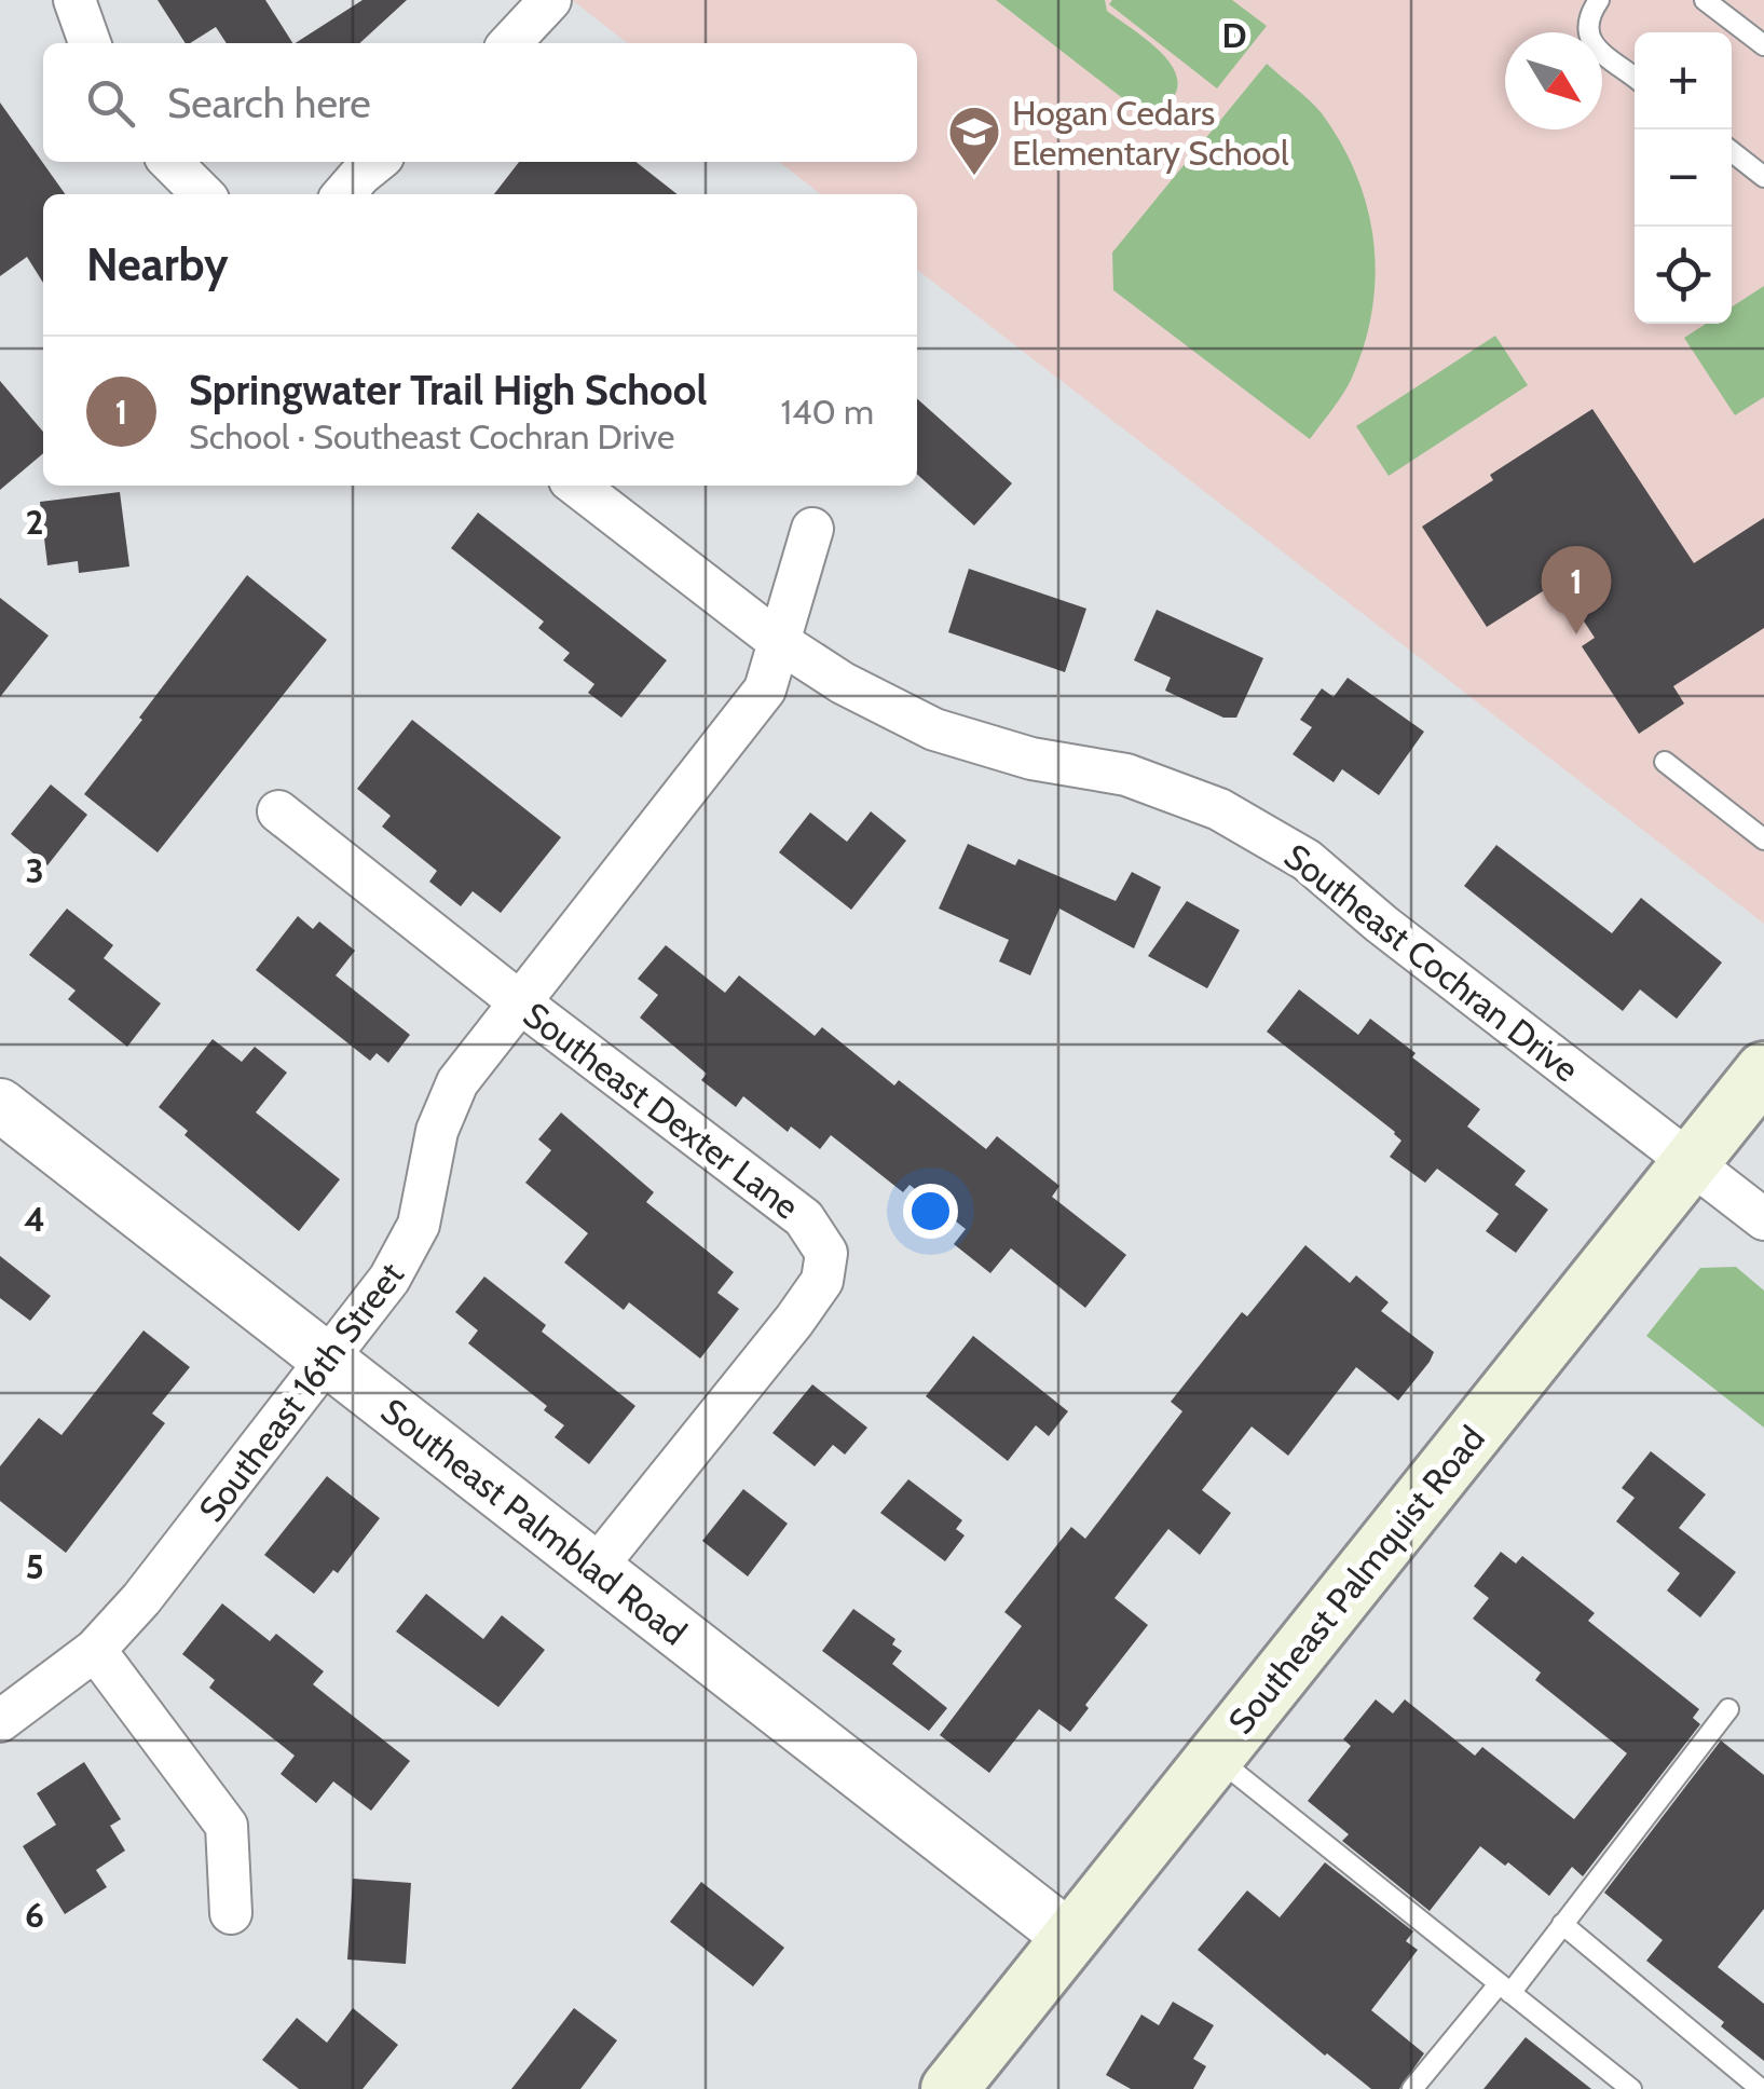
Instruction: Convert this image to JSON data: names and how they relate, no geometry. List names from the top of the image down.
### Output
{
  "streets": {
    "main road": ["Southeast Palmquist Road"],
    "street": [
      "Southeast Cochran Drive",
      "Southeast Dexter Lane",
      "Southeast 16th Street",
      "Southeast Palmblad Road"
    ]
  },
  "crossings": [
    ["Southeast Cochran Drive", "Southeast 16th Street"],
    ["Southeast Cochran Drive", "Southeast Palmquist Road"],
    ["Southeast Dexter Lane", "Southeast 16th Street"],
    ["Southeast Dexter Lane", "Southeast Palmblad Road"],
    ["Southeast 16th Street", "Southeast Palmblad Road"],
    ["Southeast Palmblad Road", "Southeast Palmquist Road"]
  ],
  "places": {
    "school or university": ["Hogan Cedars Elementary School"]
  },
  "north": "bottom right",
  "page": {
    "map_buttons": ["+", "−"],
    "search": "Search here",
    "heading": "Nearby",
    "list": [
      {
        "mark": "1",
        "name": "Springwater Trail High School",
        "note": "School · Southeast Cochran Drive",
        "value": "140 m"
      }
    ],
    "pins": "1"
  },
  "grid": {
    "columns": ["D"],
    "rows": [
      "2",
      "3",
      "4",
      "5",
      "6"
    ]
  }
}
